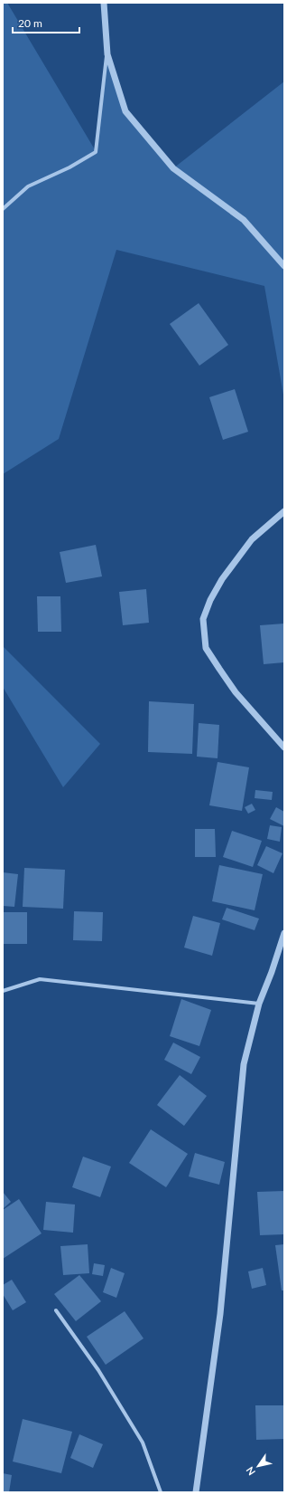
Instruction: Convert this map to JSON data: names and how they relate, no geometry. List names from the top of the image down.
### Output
{
  "scale_bar": "20 m",
  "north": "bottom left"
}
